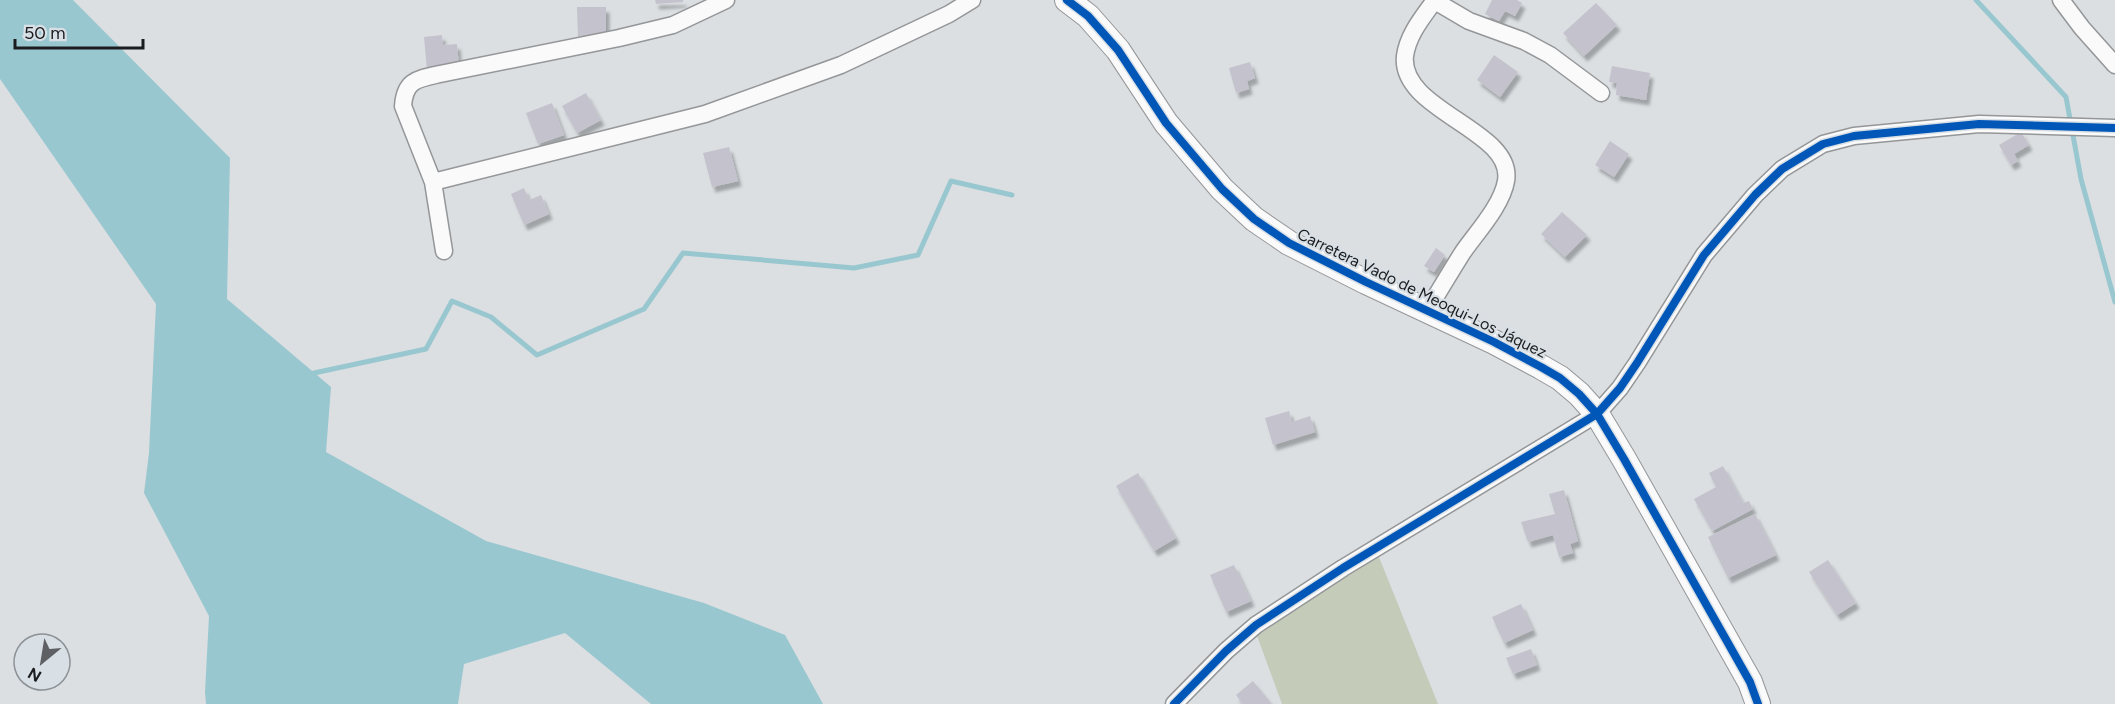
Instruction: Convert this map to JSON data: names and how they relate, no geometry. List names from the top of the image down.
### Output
{
  "streets": {
    "street": ["Carretera Vado de Meoqui-Los Jáquez"]
  },
  "scale_bar": "50 m",
  "north": "bottom left"
}
